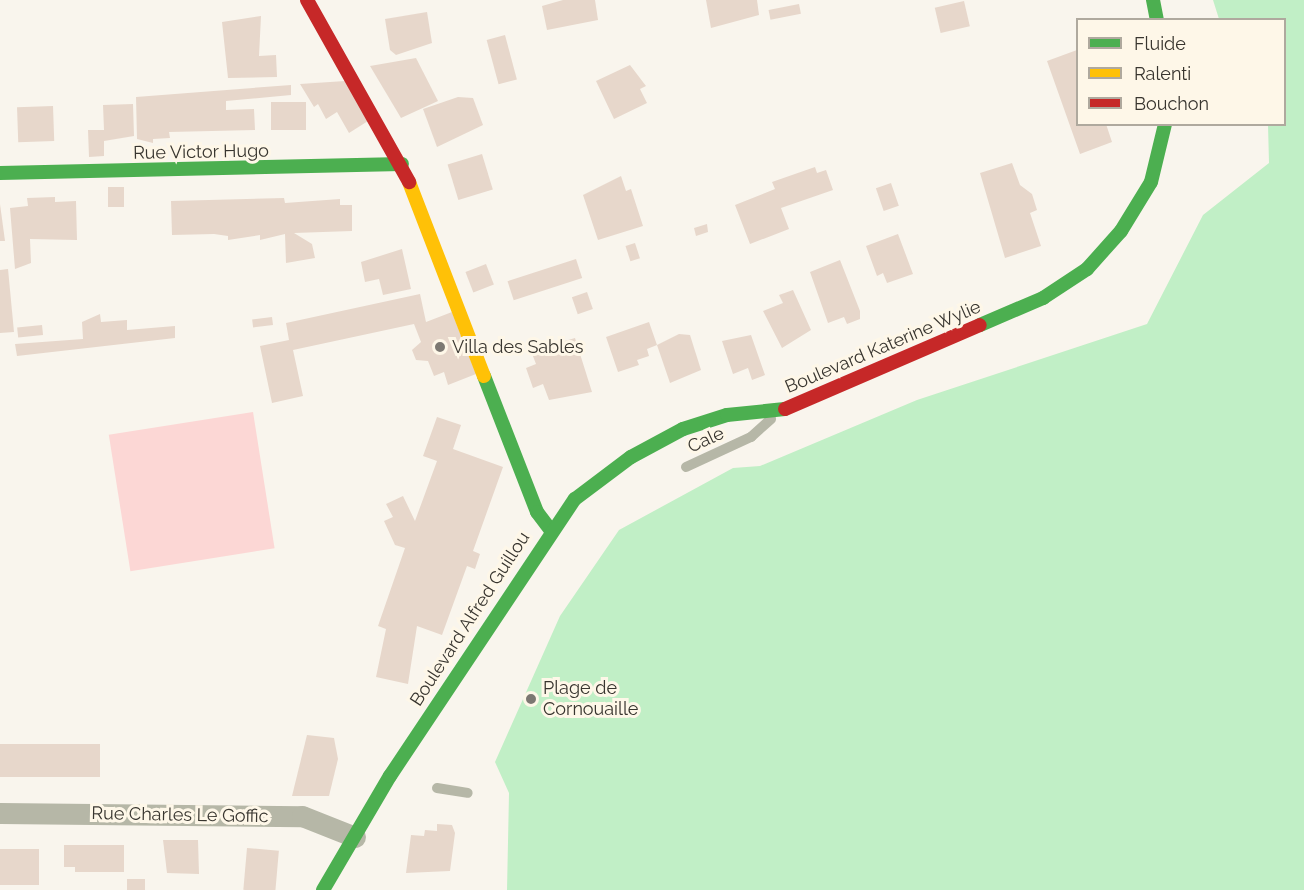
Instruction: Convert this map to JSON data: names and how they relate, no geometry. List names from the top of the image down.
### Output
{
  "streets": {
    "street": [
      "Rue Victor Hugo",
      "Boulevard Katerine Wylie",
      "Boulevard Alfred Guillou",
      "Rue Charles Le Goffic"
    ],
    "lane": ["Cale"]
  },
  "crossings": [
    ["Rue Victor Hugo", "Boulevard Alfred Guillou"],
    ["Boulevard Katerine Wylie", "Cale"],
    ["Boulevard Katerine Wylie", "Boulevard Alfred Guillou"],
    ["Boulevard Alfred Guillou", "Rue Charles Le Goffic"]
  ],
  "places": ["Villa des Sables", "Plage de Cornouaille"],
  "legend": ["Fluide", "Ralenti", "Bouchon"]
}
